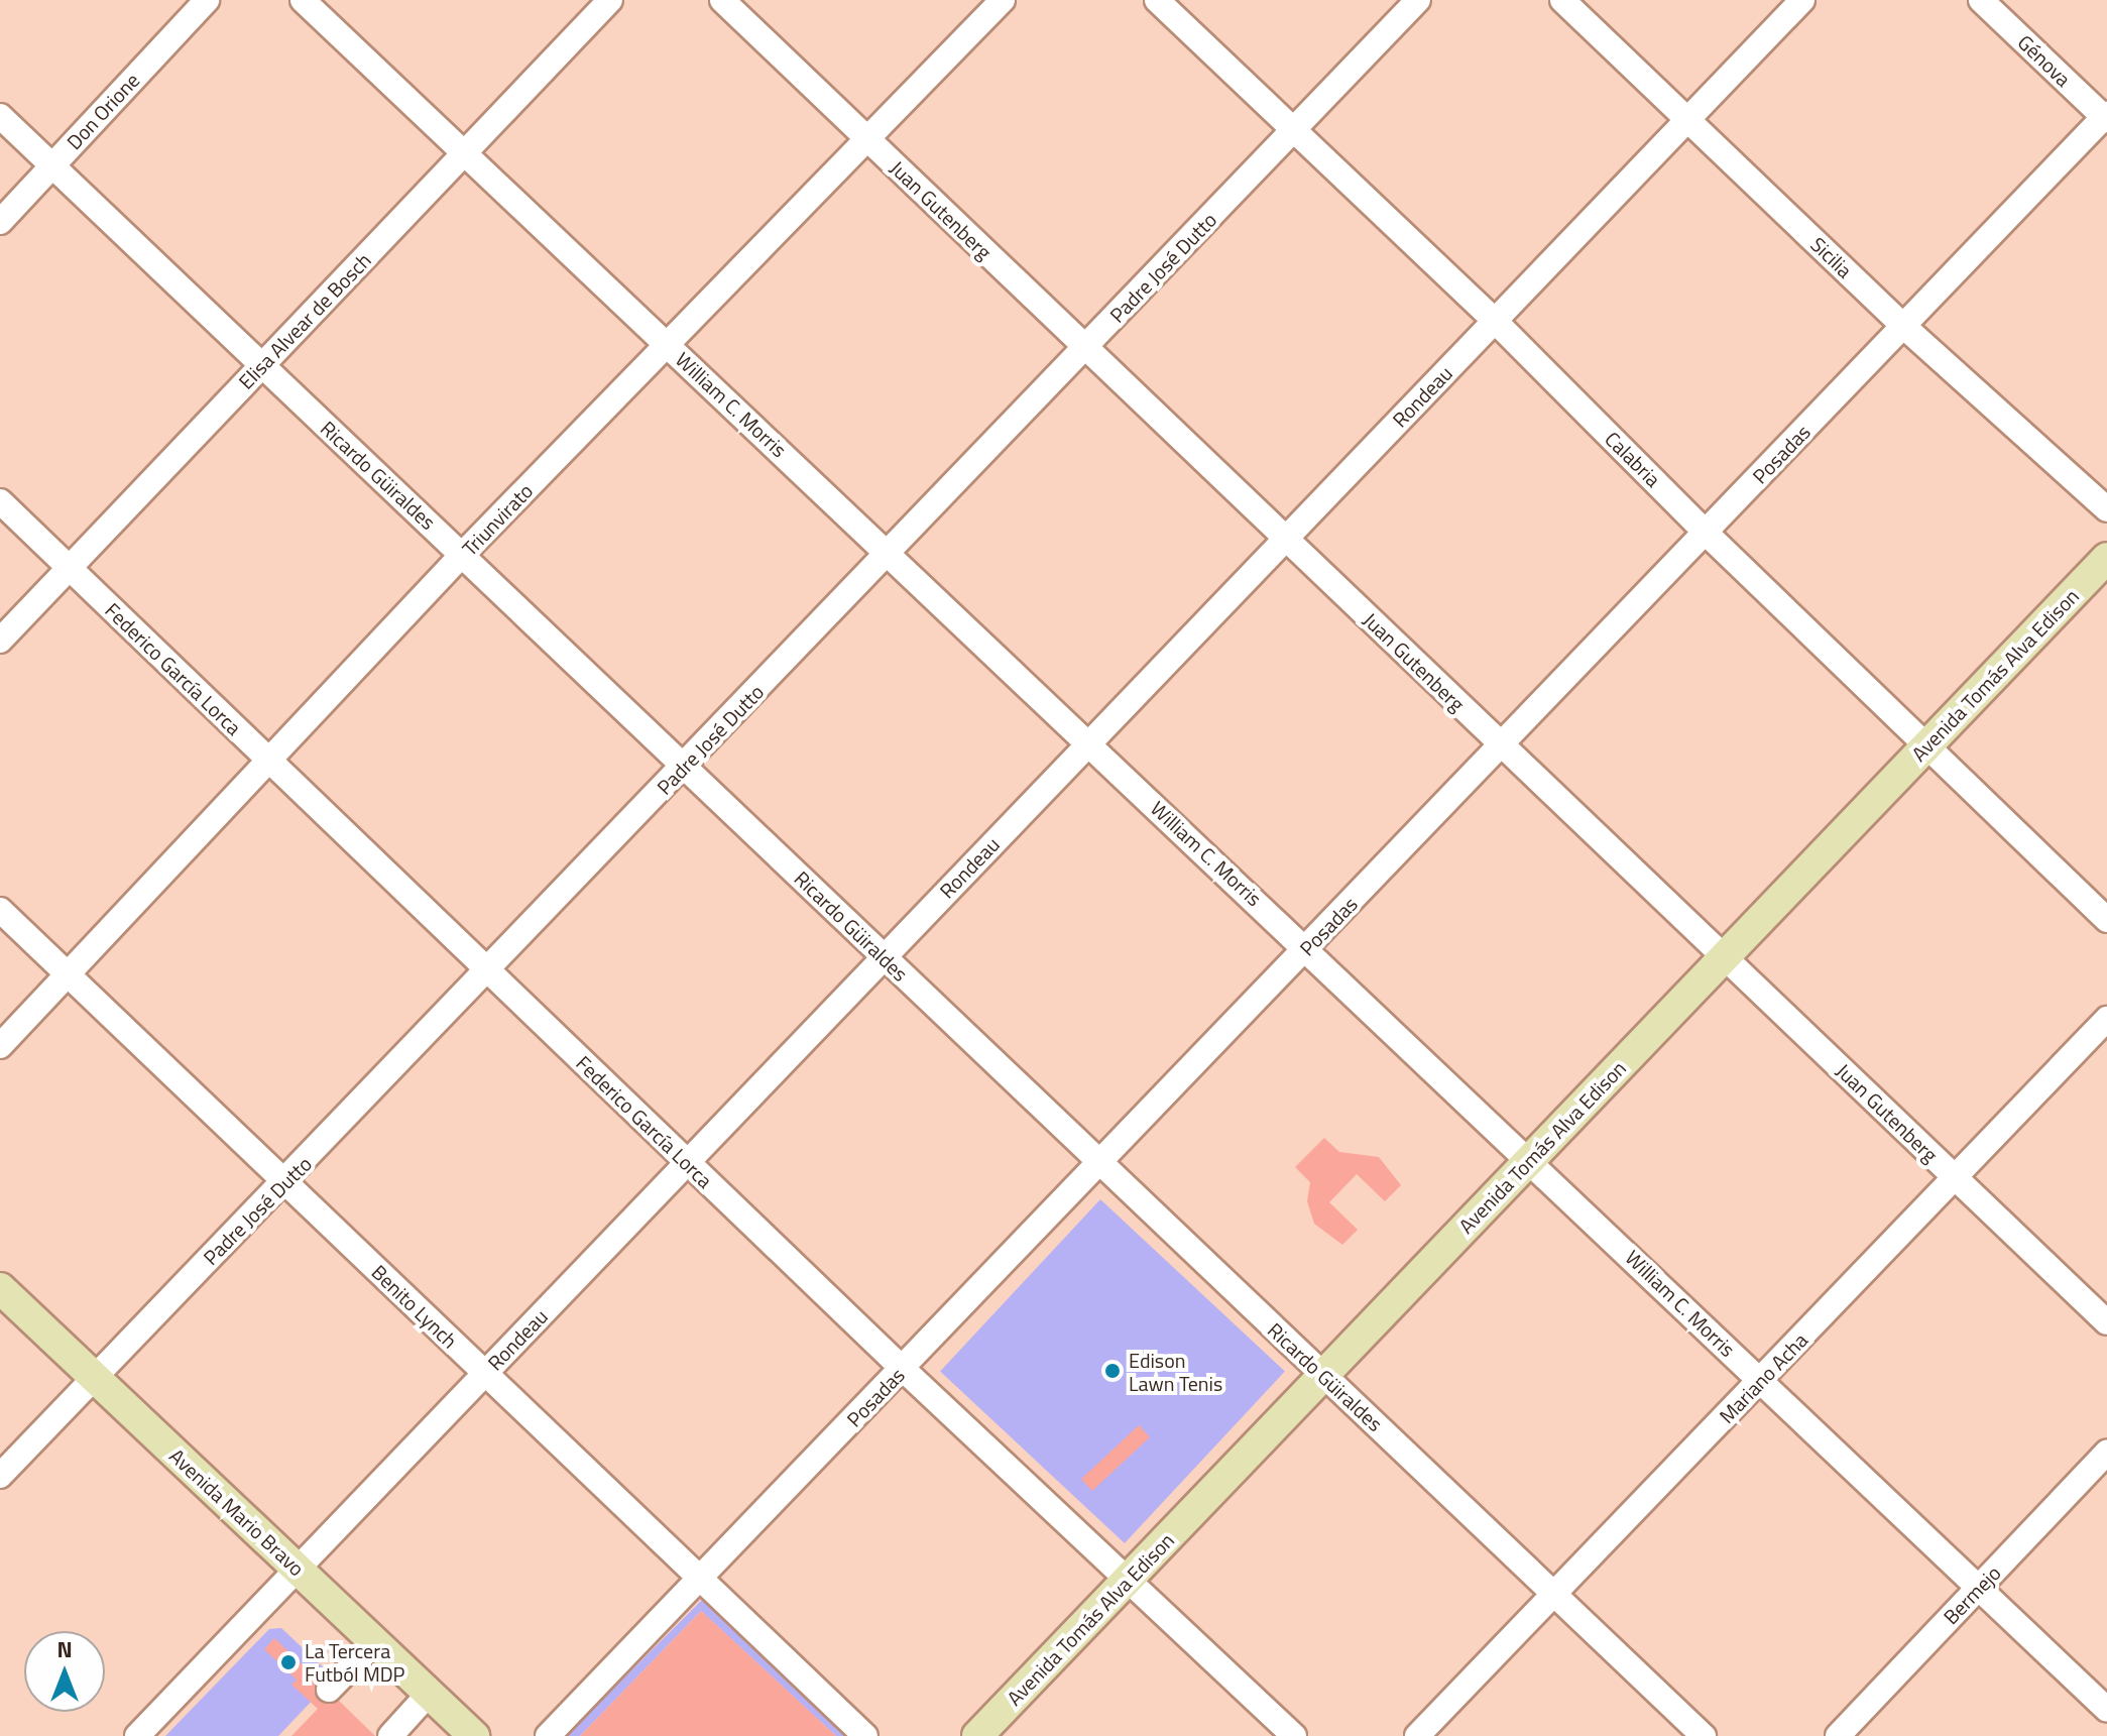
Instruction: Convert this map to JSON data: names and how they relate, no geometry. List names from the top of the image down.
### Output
{
  "streets": {
    "main road": ["Avenida Tomás Alva Edison", "Avenida Mario Bravo"],
    "street": [
      "Génova",
      "Don Orione",
      "Juan Gutenberg",
      "Sicilia",
      "Padre José Dutto",
      "Elisa Alvear de Bosch",
      "Rondeau",
      "William C. Morris",
      "Posadas",
      "Calabria",
      "Ricardo Güiraldes",
      "Triunvirato",
      "Federico García Lorca",
      "Benito Lynch",
      "Mariano Acha",
      "Bermejo"
    ]
  },
  "crossings": [
    ["Génova", "Posadas"],
    ["Don Orione", "Ricardo Güiraldes"],
    ["Juan Gutenberg", "Padre José Dutto"],
    ["Juan Gutenberg", "Rondeau"],
    ["Juan Gutenberg", "Posadas"],
    ["Juan Gutenberg", "Triunvirato"],
    ["Juan Gutenberg", "Avenida Tomás Alva Edison"],
    ["Juan Gutenberg", "Mariano Acha"],
    ["Sicilia", "Rondeau"],
    ["Sicilia", "Posadas"],
    ["Padre José Dutto", "William C. Morris"],
    ["Padre José Dutto", "Calabria"],
    ["Padre José Dutto", "Ricardo Güiraldes"],
    ["Padre José Dutto", "Federico García Lorca"],
    ["Padre José Dutto", "Benito Lynch"],
    ["Padre José Dutto", "Avenida Mario Bravo"],
    ["Elisa Alvear de Bosch", "William C. Morris"],
    ["Elisa Alvear de Bosch", "Ricardo Güiraldes"],
    ["Elisa Alvear de Bosch", "Federico García Lorca"],
    ["Rondeau", "William C. Morris"],
    ["Rondeau", "Calabria"],
    ["Rondeau", "Ricardo Güiraldes"],
    ["Rondeau", "Federico García Lorca"],
    ["Rondeau", "Benito Lynch"],
    ["Rondeau", "Avenida Mario Bravo"],
    ["William C. Morris", "Posadas"],
    ["William C. Morris", "Triunvirato"],
    ["William C. Morris", "Avenida Tomás Alva Edison"],
    ["William C. Morris", "Mariano Acha"],
    ["William C. Morris", "Bermejo"],
    ["Posadas", "Calabria"],
    ["Posadas", "Ricardo Güiraldes"],
    ["Posadas", "Federico García Lorca"],
    ["Posadas", "Benito Lynch"],
    ["Calabria", "Avenida Tomás Alva Edison"],
    ["Ricardo Güiraldes", "Triunvirato"],
    ["Ricardo Güiraldes", "Avenida Tomás Alva Edison"],
    ["Ricardo Güiraldes", "Mariano Acha"],
    ["Triunvirato", "Federico García Lorca"],
    ["Triunvirato", "Benito Lynch"],
    ["Federico García Lorca", "Avenida Tomás Alva Edison"]
  ],
  "places": ["Edison Lawn Tenis", "La Tercera Futból MDP"],
  "north": "top"
}
